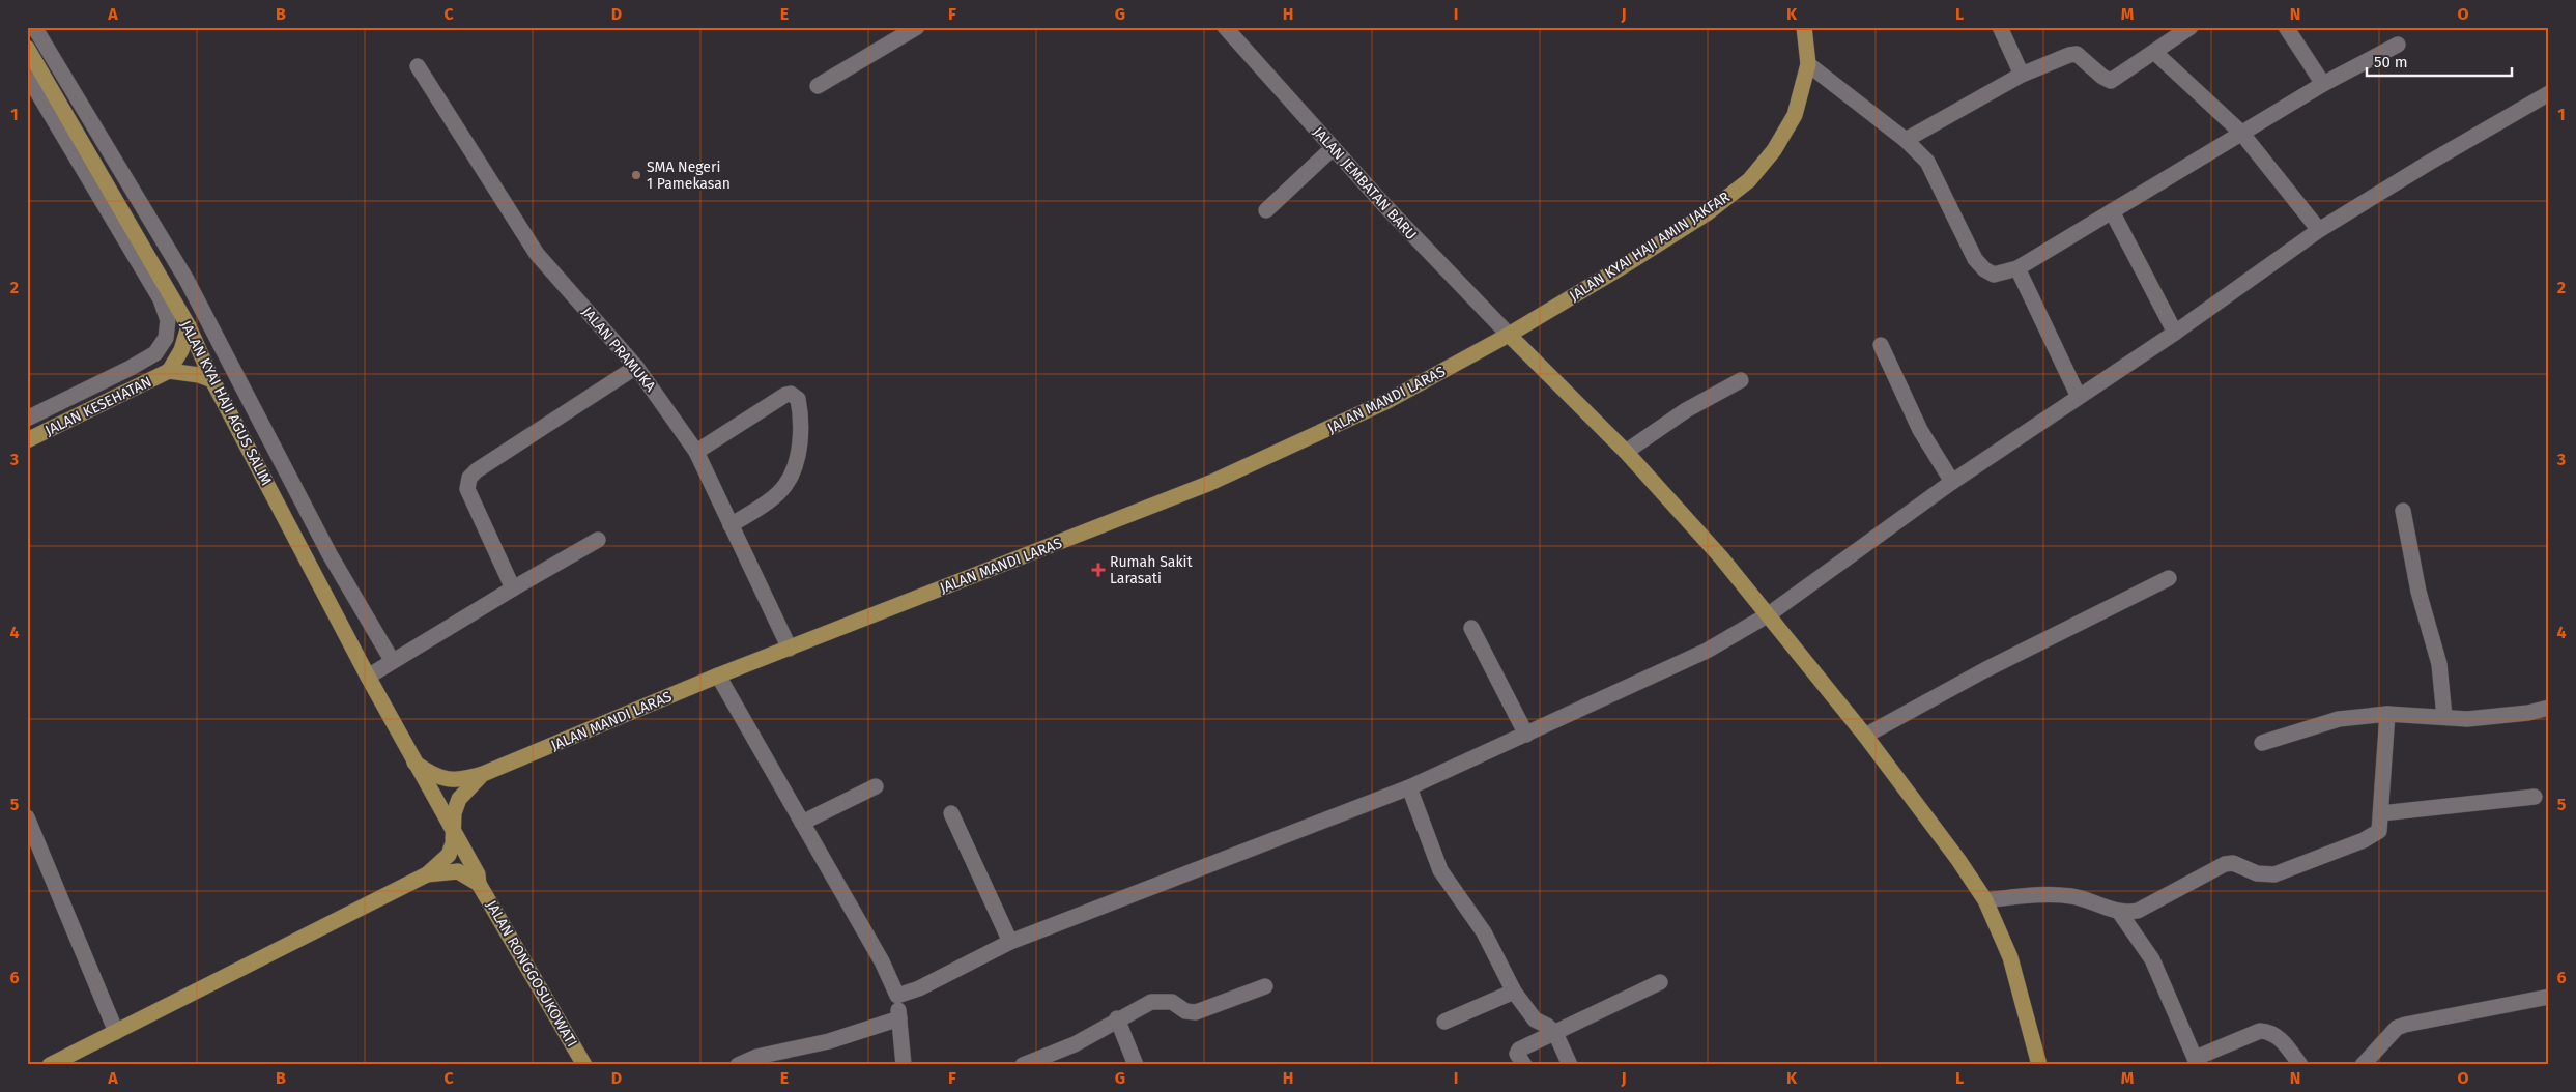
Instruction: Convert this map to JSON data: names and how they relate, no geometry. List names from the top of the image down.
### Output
{
  "streets": {
    "main road": [
      "JALAN KYAI HAJI AMIN JAKFAR",
      "JALAN MANDI LARAS",
      "JALAN KYAI HAJI AGUS SALIM",
      "JALAN KESEHATAN",
      "JALAN RONGGOSUKOWATI"
    ],
    "street": ["JALAN JEMBATAN BARU", "JALAN PRAMUKA"]
  },
  "crossings": [
    ["JALAN JEMBATAN BARU", "JALAN KYAI HAJI AMIN JAKFAR"],
    ["JALAN JEMBATAN BARU", "JALAN MANDI LARAS"],
    ["JALAN KYAI HAJI AMIN JAKFAR", "JALAN MANDI LARAS"],
    ["JALAN PRAMUKA", "JALAN MANDI LARAS"],
    ["JALAN KYAI HAJI AGUS SALIM", "JALAN KESEHATAN"],
    ["JALAN KYAI HAJI AGUS SALIM", "JALAN RONGGOSUKOWATI"]
  ],
  "places": {
    "other": ["SMA Negeri 1 Pamekasan"],
    "health": ["Rumah Sakit Larasati"]
  },
  "scale_bar": "50 m",
  "grid": {
    "columns": [
      "A",
      "B",
      "C",
      "D",
      "E",
      "F",
      "G",
      "H",
      "I",
      "J",
      "K",
      "L",
      "M",
      "N",
      "O"
    ],
    "rows": [
      "1",
      "2",
      "3",
      "4",
      "5",
      "6"
    ]
  }
}
